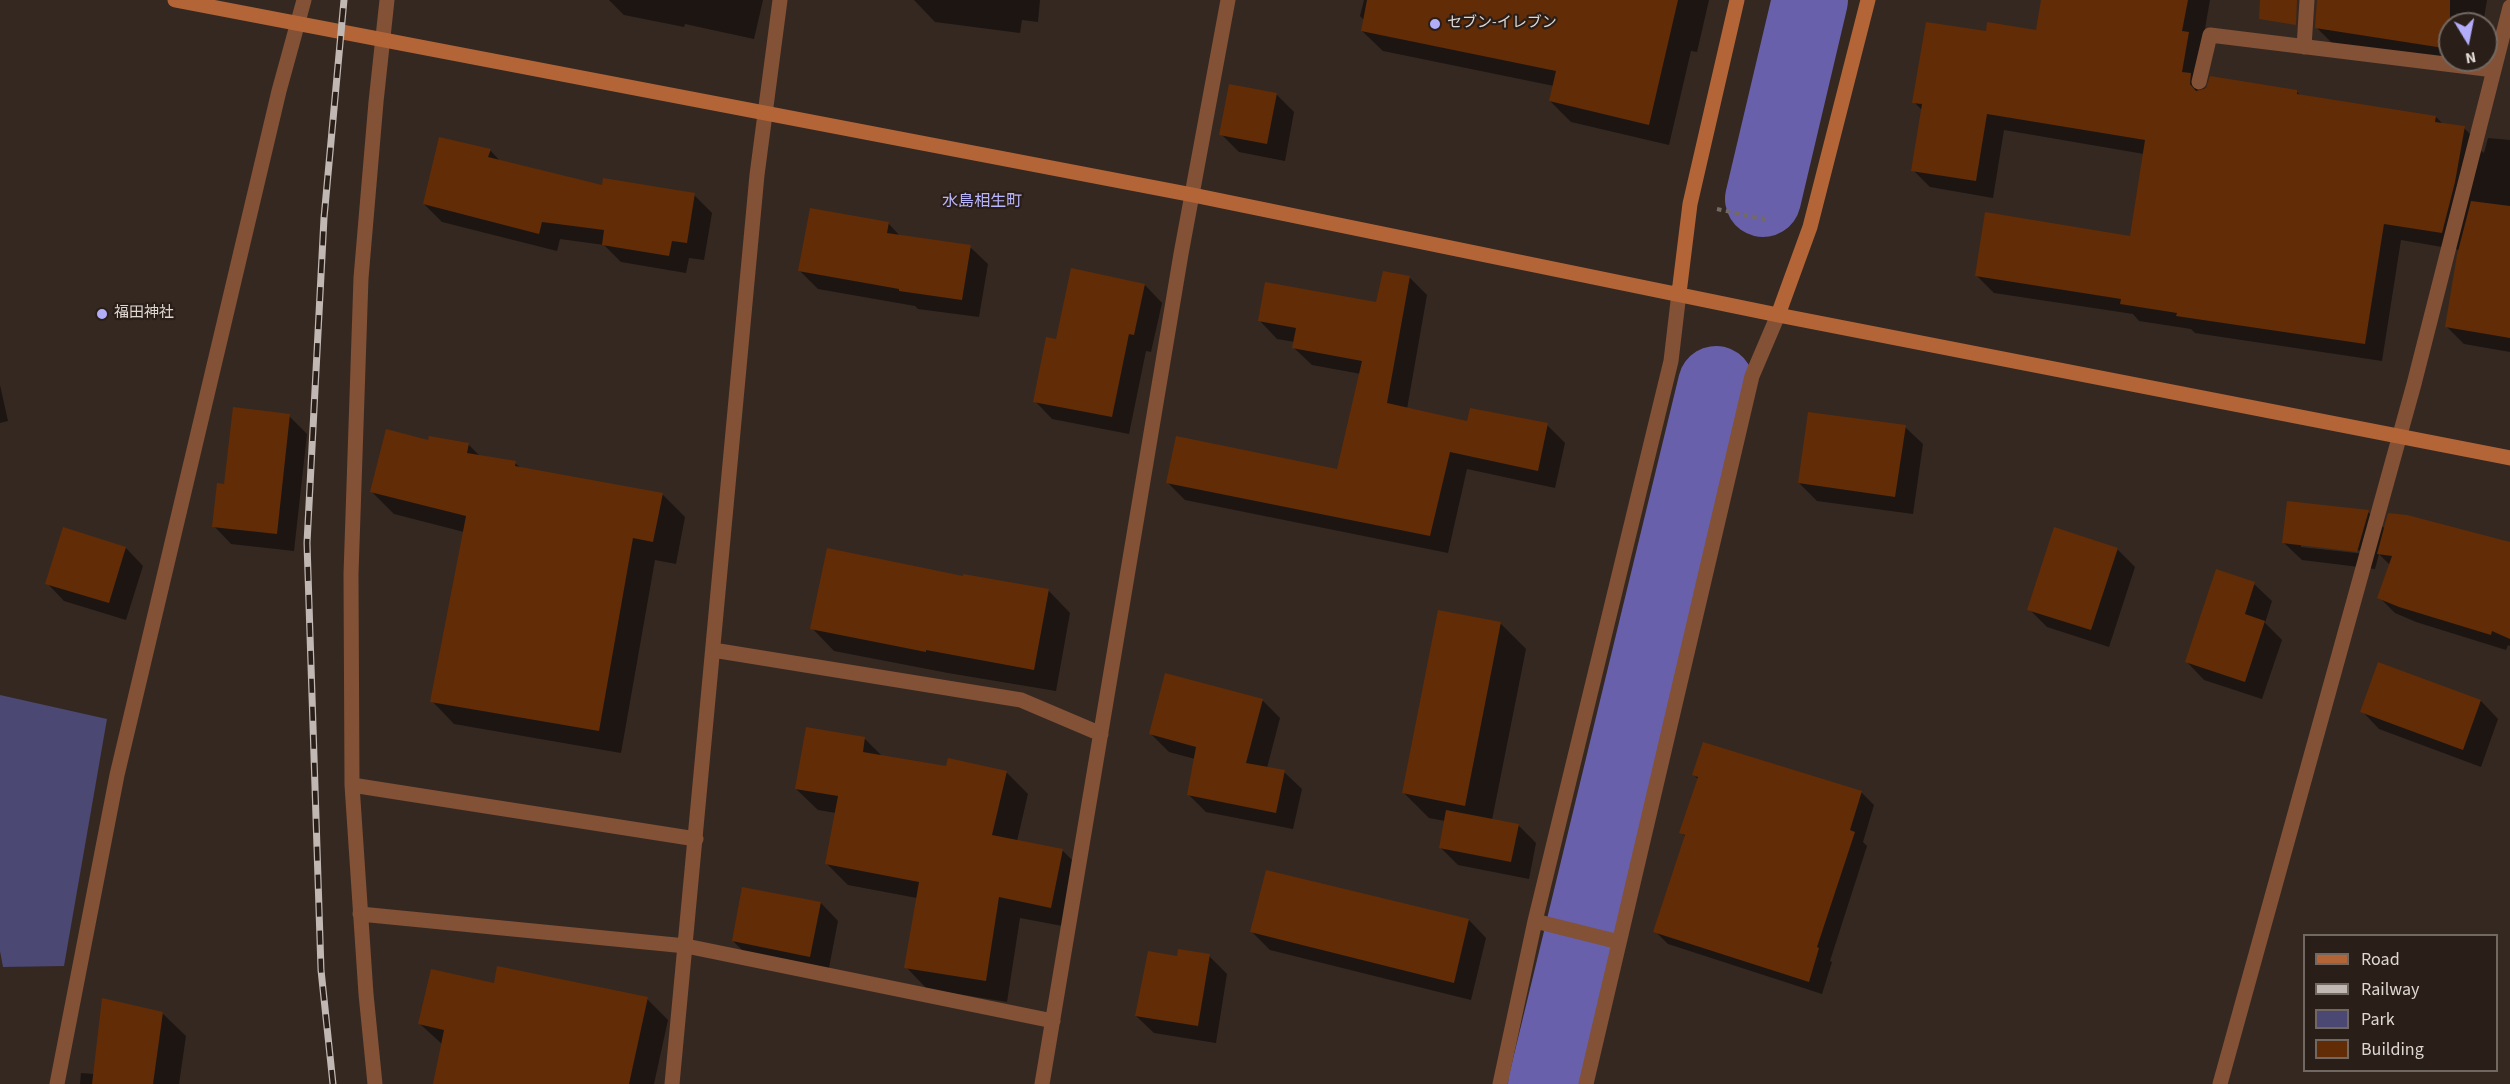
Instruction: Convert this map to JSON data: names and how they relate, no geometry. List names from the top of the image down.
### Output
{
  "districts": ["水島相生町"],
  "places": ["セブン-イレブン", "福田神社"],
  "legend": [
    "Road",
    "Railway",
    "Park",
    "Building"
  ],
  "north": "bottom"
}
